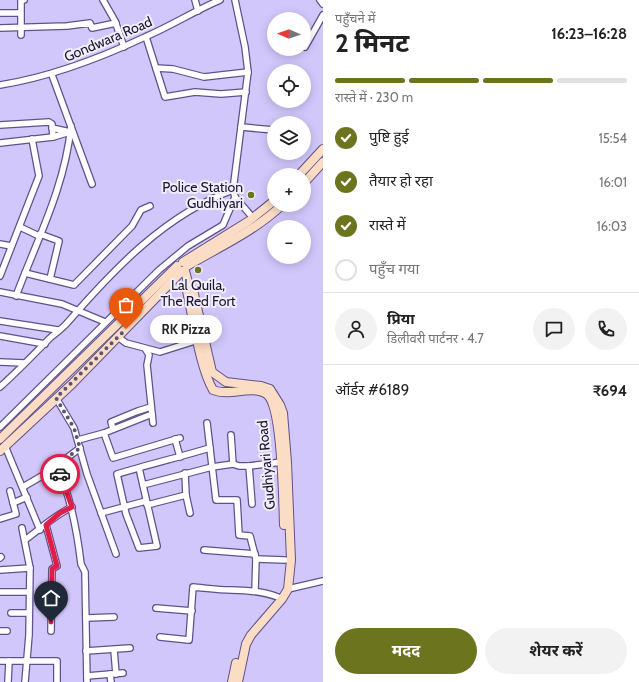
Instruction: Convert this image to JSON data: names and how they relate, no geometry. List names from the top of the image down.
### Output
{
  "streets": {
    "street": ["Gondwara Road", "Gudhiyari Road"]
  },
  "places": ["Police Station Gudhiyari", "Lal Quila, The Red Fort", "RK Pizza"],
  "north": "left",
  "page": {
    "heading": ["2 मिनट", "पहुँचने में", "16:23–16:28"],
    "panel": [
      "प्रिया",
      "डिलीवरी पार्टनर · 4.7",
      "ऑर्डर #6189",
      "₹694"
    ],
    "map_buttons": ["+", "−"],
    "bar": "रास्ते में · 230 m",
    "list": [
      ["पुष्टि हुई", "15:54"],
      ["तैयार हो रहा", "16:01"],
      ["रास्ते में", "16:03"],
      "पहुँच गया"
    ],
    "bubble": "RK Pizza",
    "buttons": ["मदद", "शेयर करें"]
  }
}
